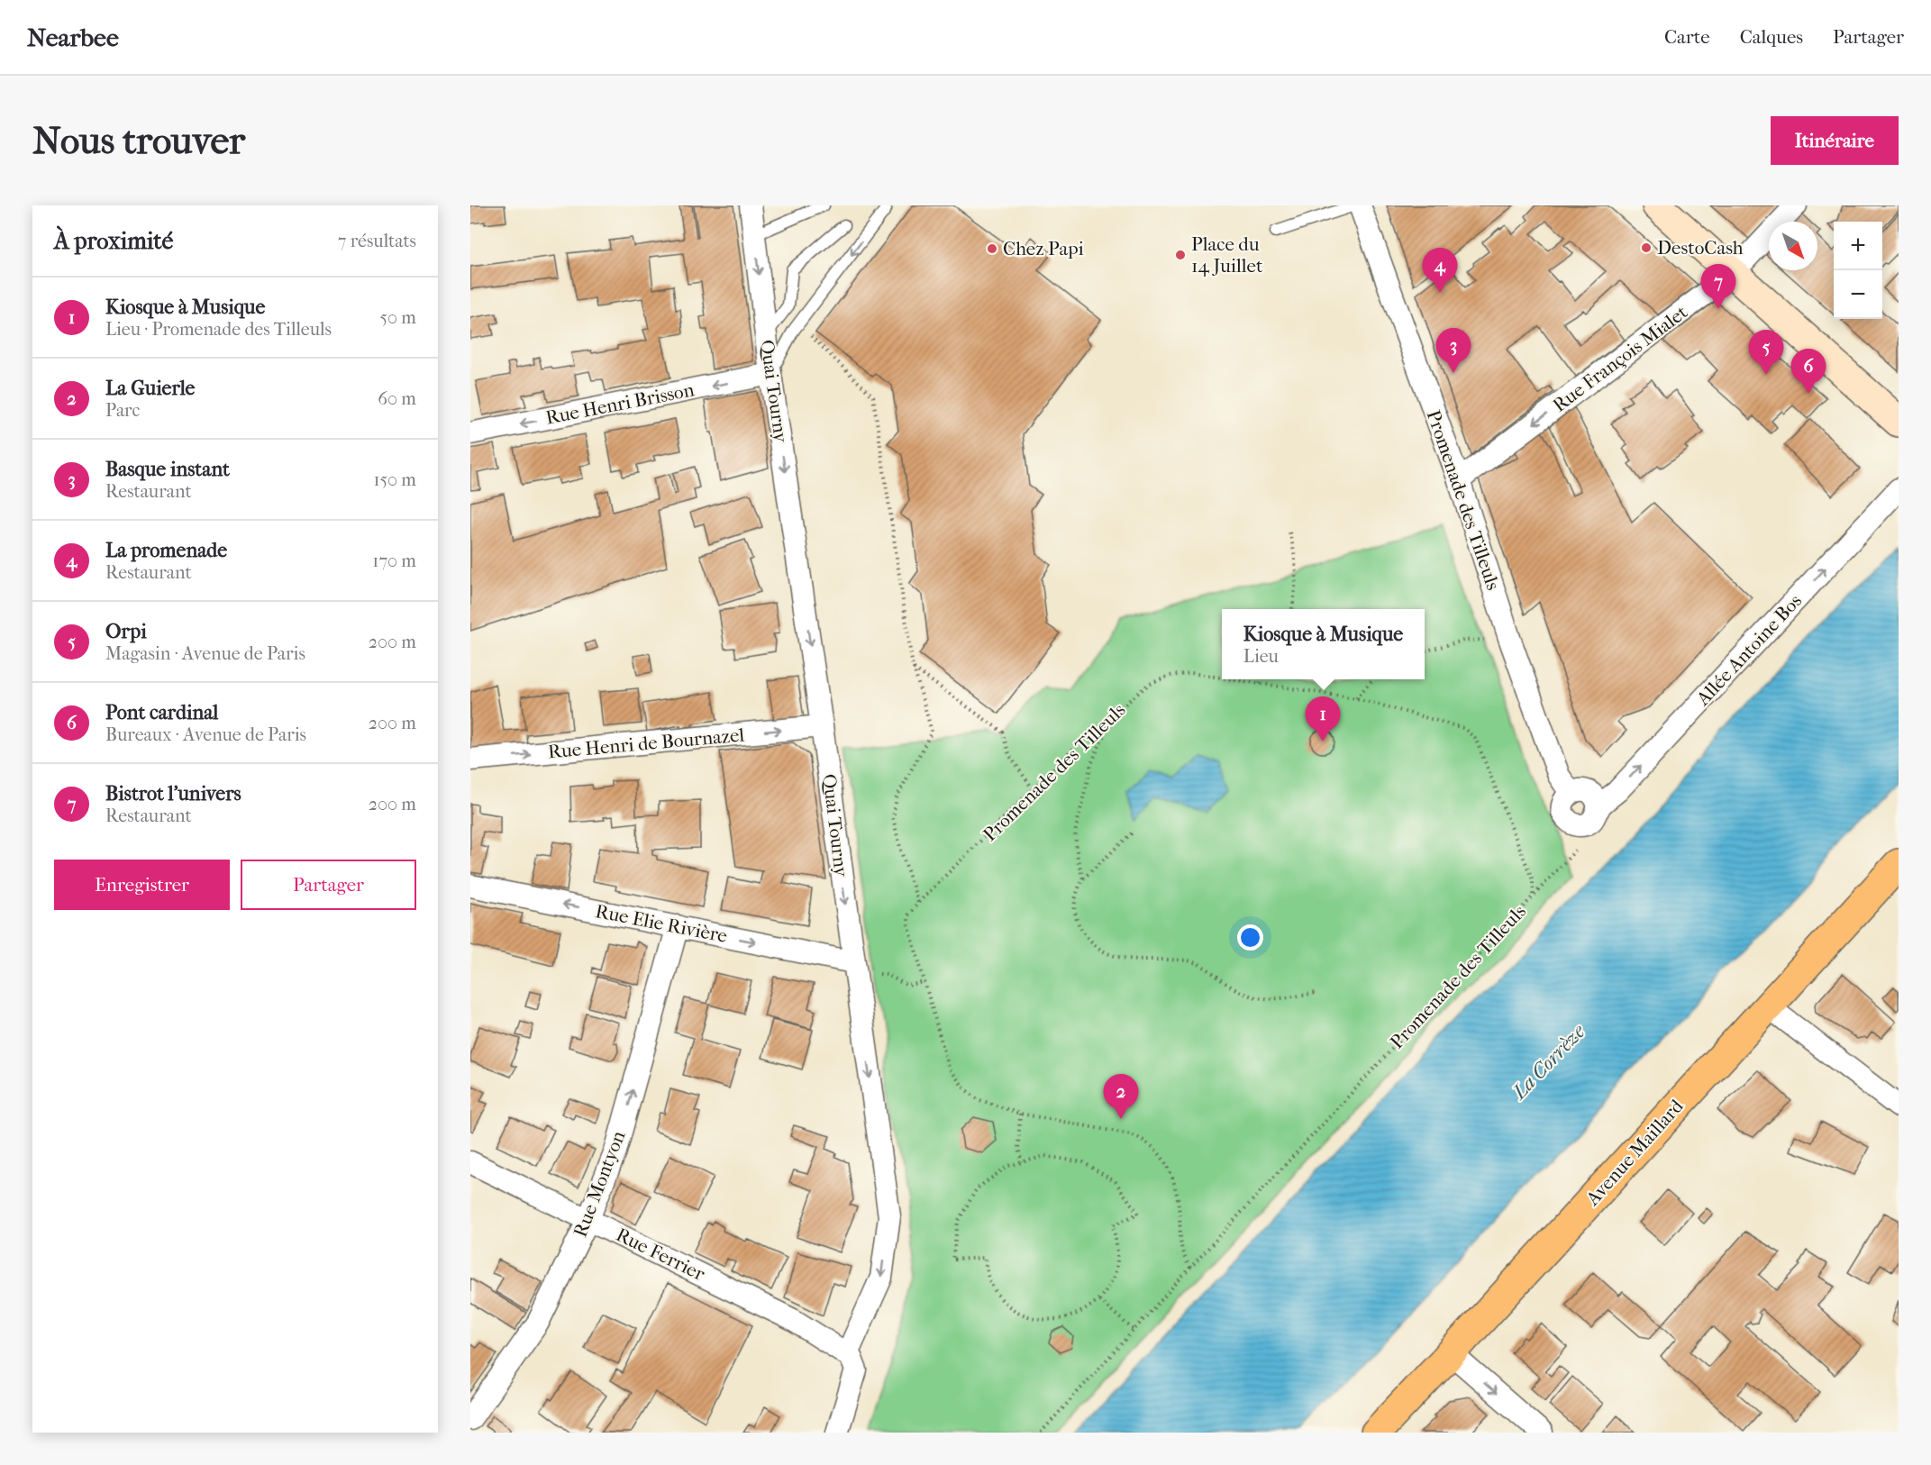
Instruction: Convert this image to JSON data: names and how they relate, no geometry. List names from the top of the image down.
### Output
{
  "streets": {
    "main road": ["Avenue Maillard"],
    "street": [
      "Rue François Mialet",
      "Quai Tourny",
      "Rue Henri Brisson",
      "Promenade des Tilleuls",
      "Allée Antoine Bos",
      "Rue Henri de Bournazel",
      "Rue Elie Rivière",
      "Rue Montyon",
      "Rue Ferrier"
    ]
  },
  "crossings": [
    ["Rue François Mialet", "Promenade des Tilleuls"],
    ["Quai Tourny", "Rue Henri Brisson"],
    ["Quai Tourny", "Rue Henri de Bournazel"],
    ["Quai Tourny", "Rue Elie Rivière"],
    ["Quai Tourny", "Rue Ferrier"],
    ["Promenade des Tilleuls", "Allée Antoine Bos"],
    ["Rue Elie Rivière", "Rue Montyon"],
    ["Rue Montyon", "Rue Ferrier"]
  ],
  "one_way": [
    "Rue François Mialet",
    "Quai Tourny",
    "Rue Henri Brisson",
    "Allée Antoine Bos",
    "Rue Henri de Bournazel",
    "Rue Montyon"
  ],
  "water": ["La Corrèze"],
  "places": ["DestoCash", "Chez Papi", "Place du 14 Juillet"],
  "north": "bottom right",
  "page": {
    "header": "Nearbee",
    "nav": ["Carte", "Calques", "Partager"],
    "buttons": [
      "Itinéraire",
      ["Enregistrer", "Partager"]
    ],
    "title": "Nous trouver",
    "heading": ["À proximité", "7 résultats"],
    "map_buttons": ["+", "−"],
    "pins": [
      "4",
      "7",
      "3",
      "5",
      "6",
      "1",
      "2"
    ],
    "list": [
      {
        "mark": "1",
        "name": "Kiosque à Musique",
        "note": "Lieu · Promenade des Tilleuls",
        "value": "50 m"
      },
      {
        "mark": "2",
        "name": "La Guierle",
        "note": "Parc",
        "value": "60 m"
      },
      {
        "mark": "3",
        "name": "Basque instant",
        "note": "Restaurant",
        "value": "150 m"
      },
      {
        "mark": "4",
        "name": "La promenade",
        "note": "Restaurant",
        "value": "170 m"
      },
      {
        "mark": "5",
        "name": "Orpi",
        "note": "Magasin · Avenue de Paris",
        "value": "200 m"
      },
      {
        "mark": "6",
        "name": "Pont cardinal",
        "note": "Bureaux · Avenue de Paris",
        "value": "200 m"
      },
      {
        "mark": "7",
        "name": "Bistrot l'univers",
        "note": "Restaurant",
        "value": "200 m"
      }
    ],
    "popup": ["Kiosque à Musique", "Lieu"]
  }
}
